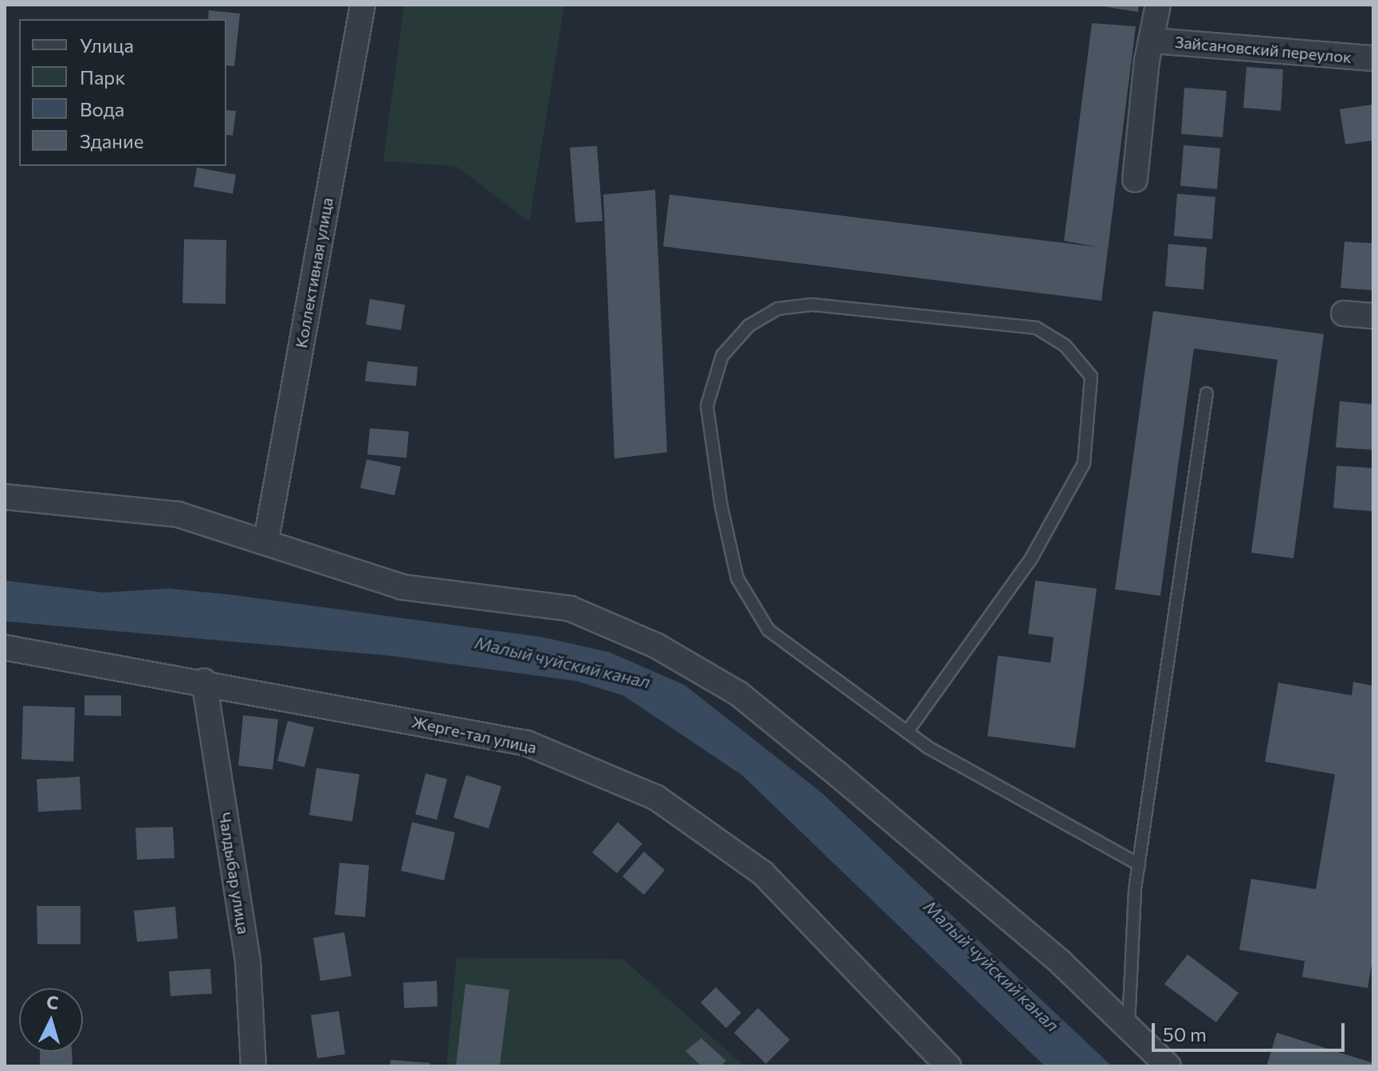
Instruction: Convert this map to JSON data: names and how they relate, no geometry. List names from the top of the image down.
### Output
{
  "streets": {
    "street": [
      "Зайсановский переулок",
      "Коллективная улица",
      "Жерге-тал улица",
      "Чалдыбар улица"
    ]
  },
  "crossings": [
    ["Жерге-тал улица", "Чалдыбар улица"]
  ],
  "water": ["Малый чуйский канал"],
  "legend": [
    "Улица",
    "Парк",
    "Вода",
    "Здание"
  ],
  "scale_bar": "50 m",
  "north": "top"
}
